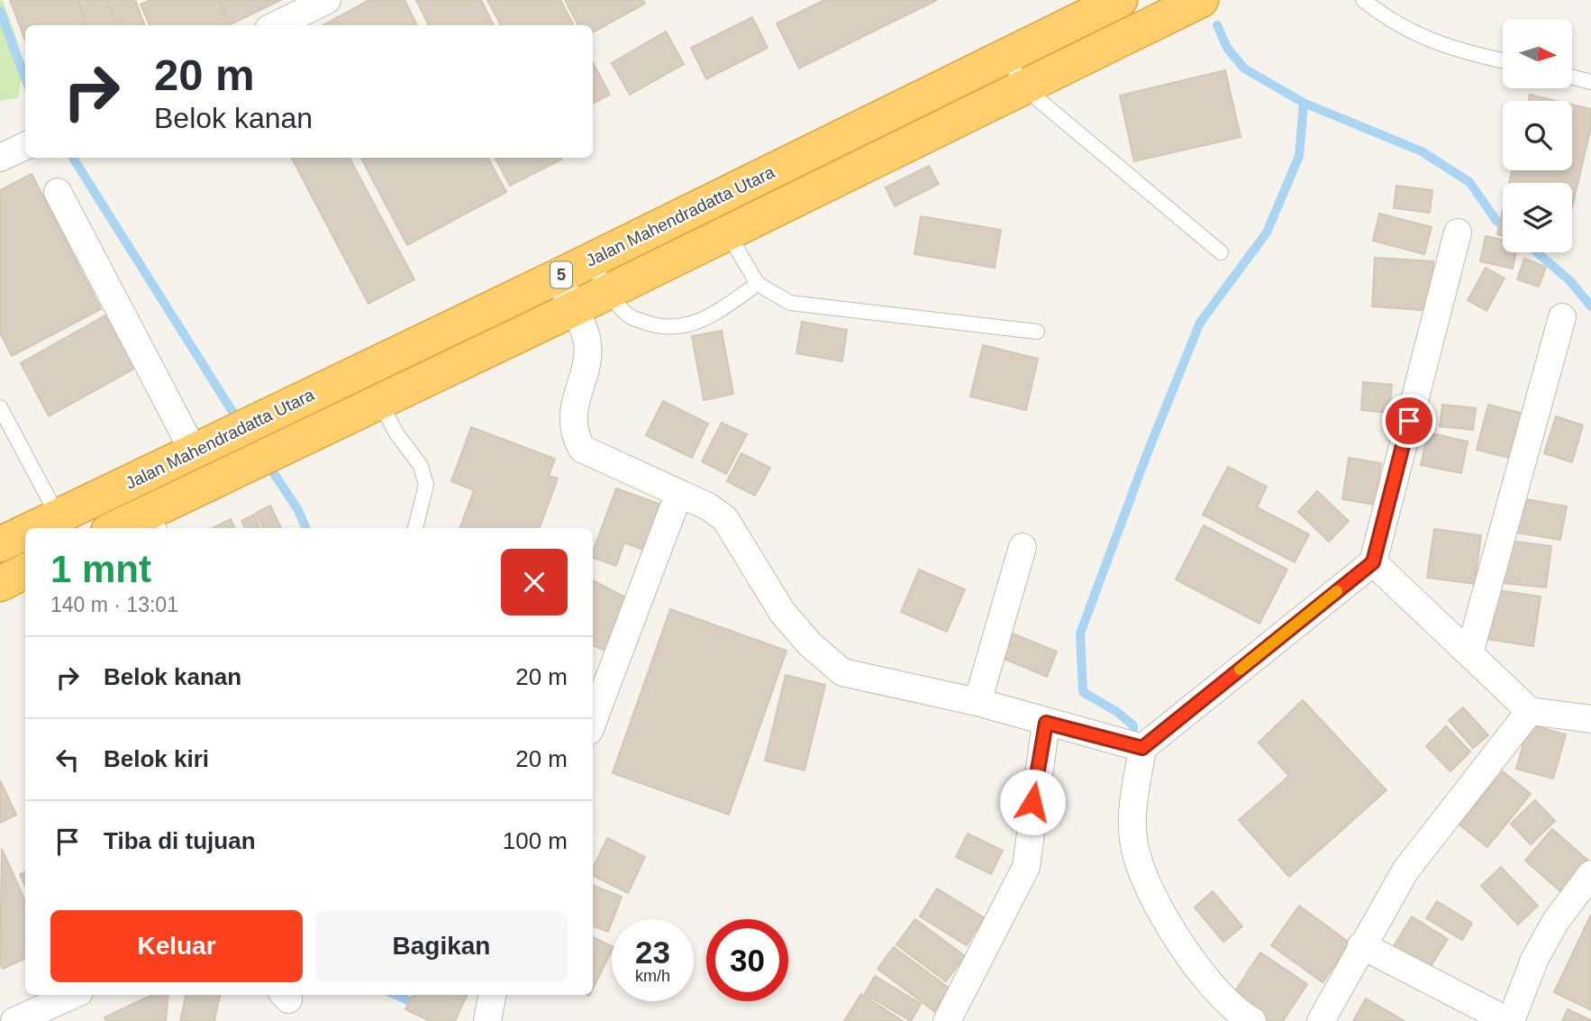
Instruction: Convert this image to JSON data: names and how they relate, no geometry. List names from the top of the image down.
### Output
{
  "streets": {
    "highway": ["Jalan Mahendradatta Utara", "5"]
  },
  "north": "right",
  "page": {
    "turn": ["20 m", "Belok kanan"],
    "heading": ["1 mnt", "140 m · 13:01"],
    "list": [
      {
        "name": "Belok kanan",
        "value": "20 m"
      },
      {
        "name": "Belok kiri",
        "value": "20 m"
      },
      {
        "name": "Tiba di tujuan",
        "value": "100 m"
      }
    ],
    "buttons": ["Keluar", "Bagikan"],
    "speed": "23 km/h",
    "limit": "30"
  }
}
